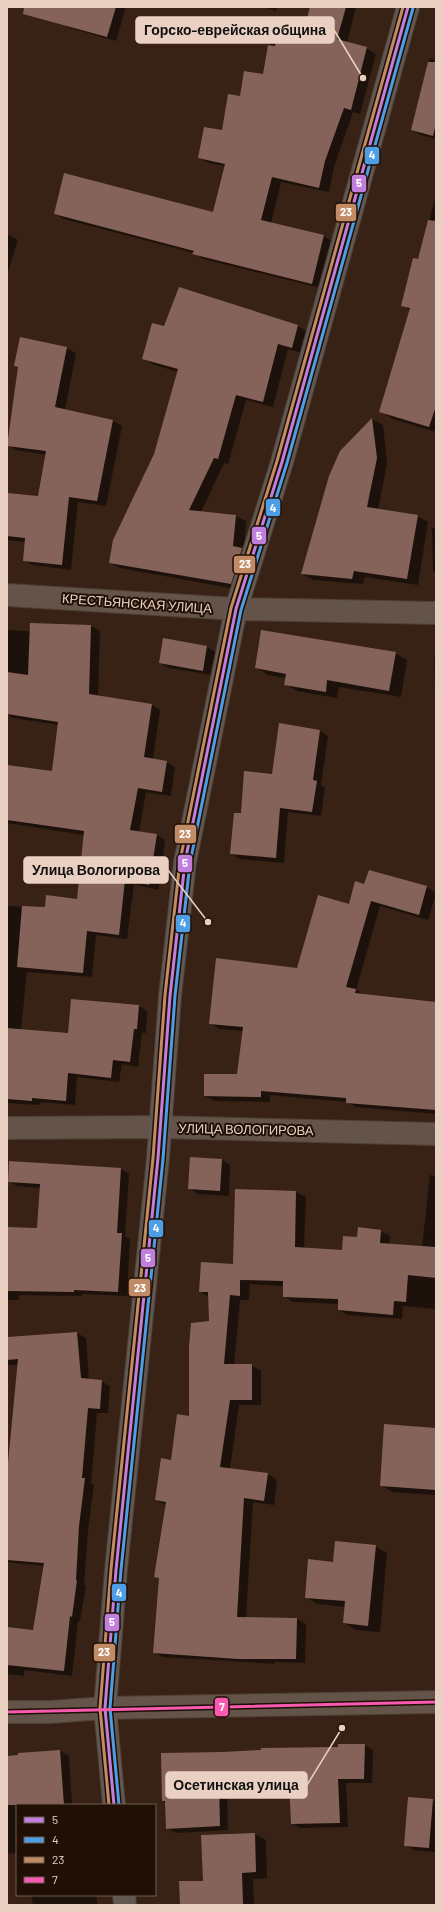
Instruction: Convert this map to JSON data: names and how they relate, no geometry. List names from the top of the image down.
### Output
{
  "streets": {
    "street": ["КРЕСТЬЯНСКАЯ УЛИЦА", "УЛИЦА ВОЛОГИРОВА"]
  },
  "places": ["Горско-еврейская община", "Улица Вологирова", "Осетинская улица"],
  "lines": [
    "transit line 5",
    "transit line 23",
    "transit line 4",
    "transit line 7"
  ],
  "legend": [
    "5",
    "4",
    "23",
    "7"
  ]
}
